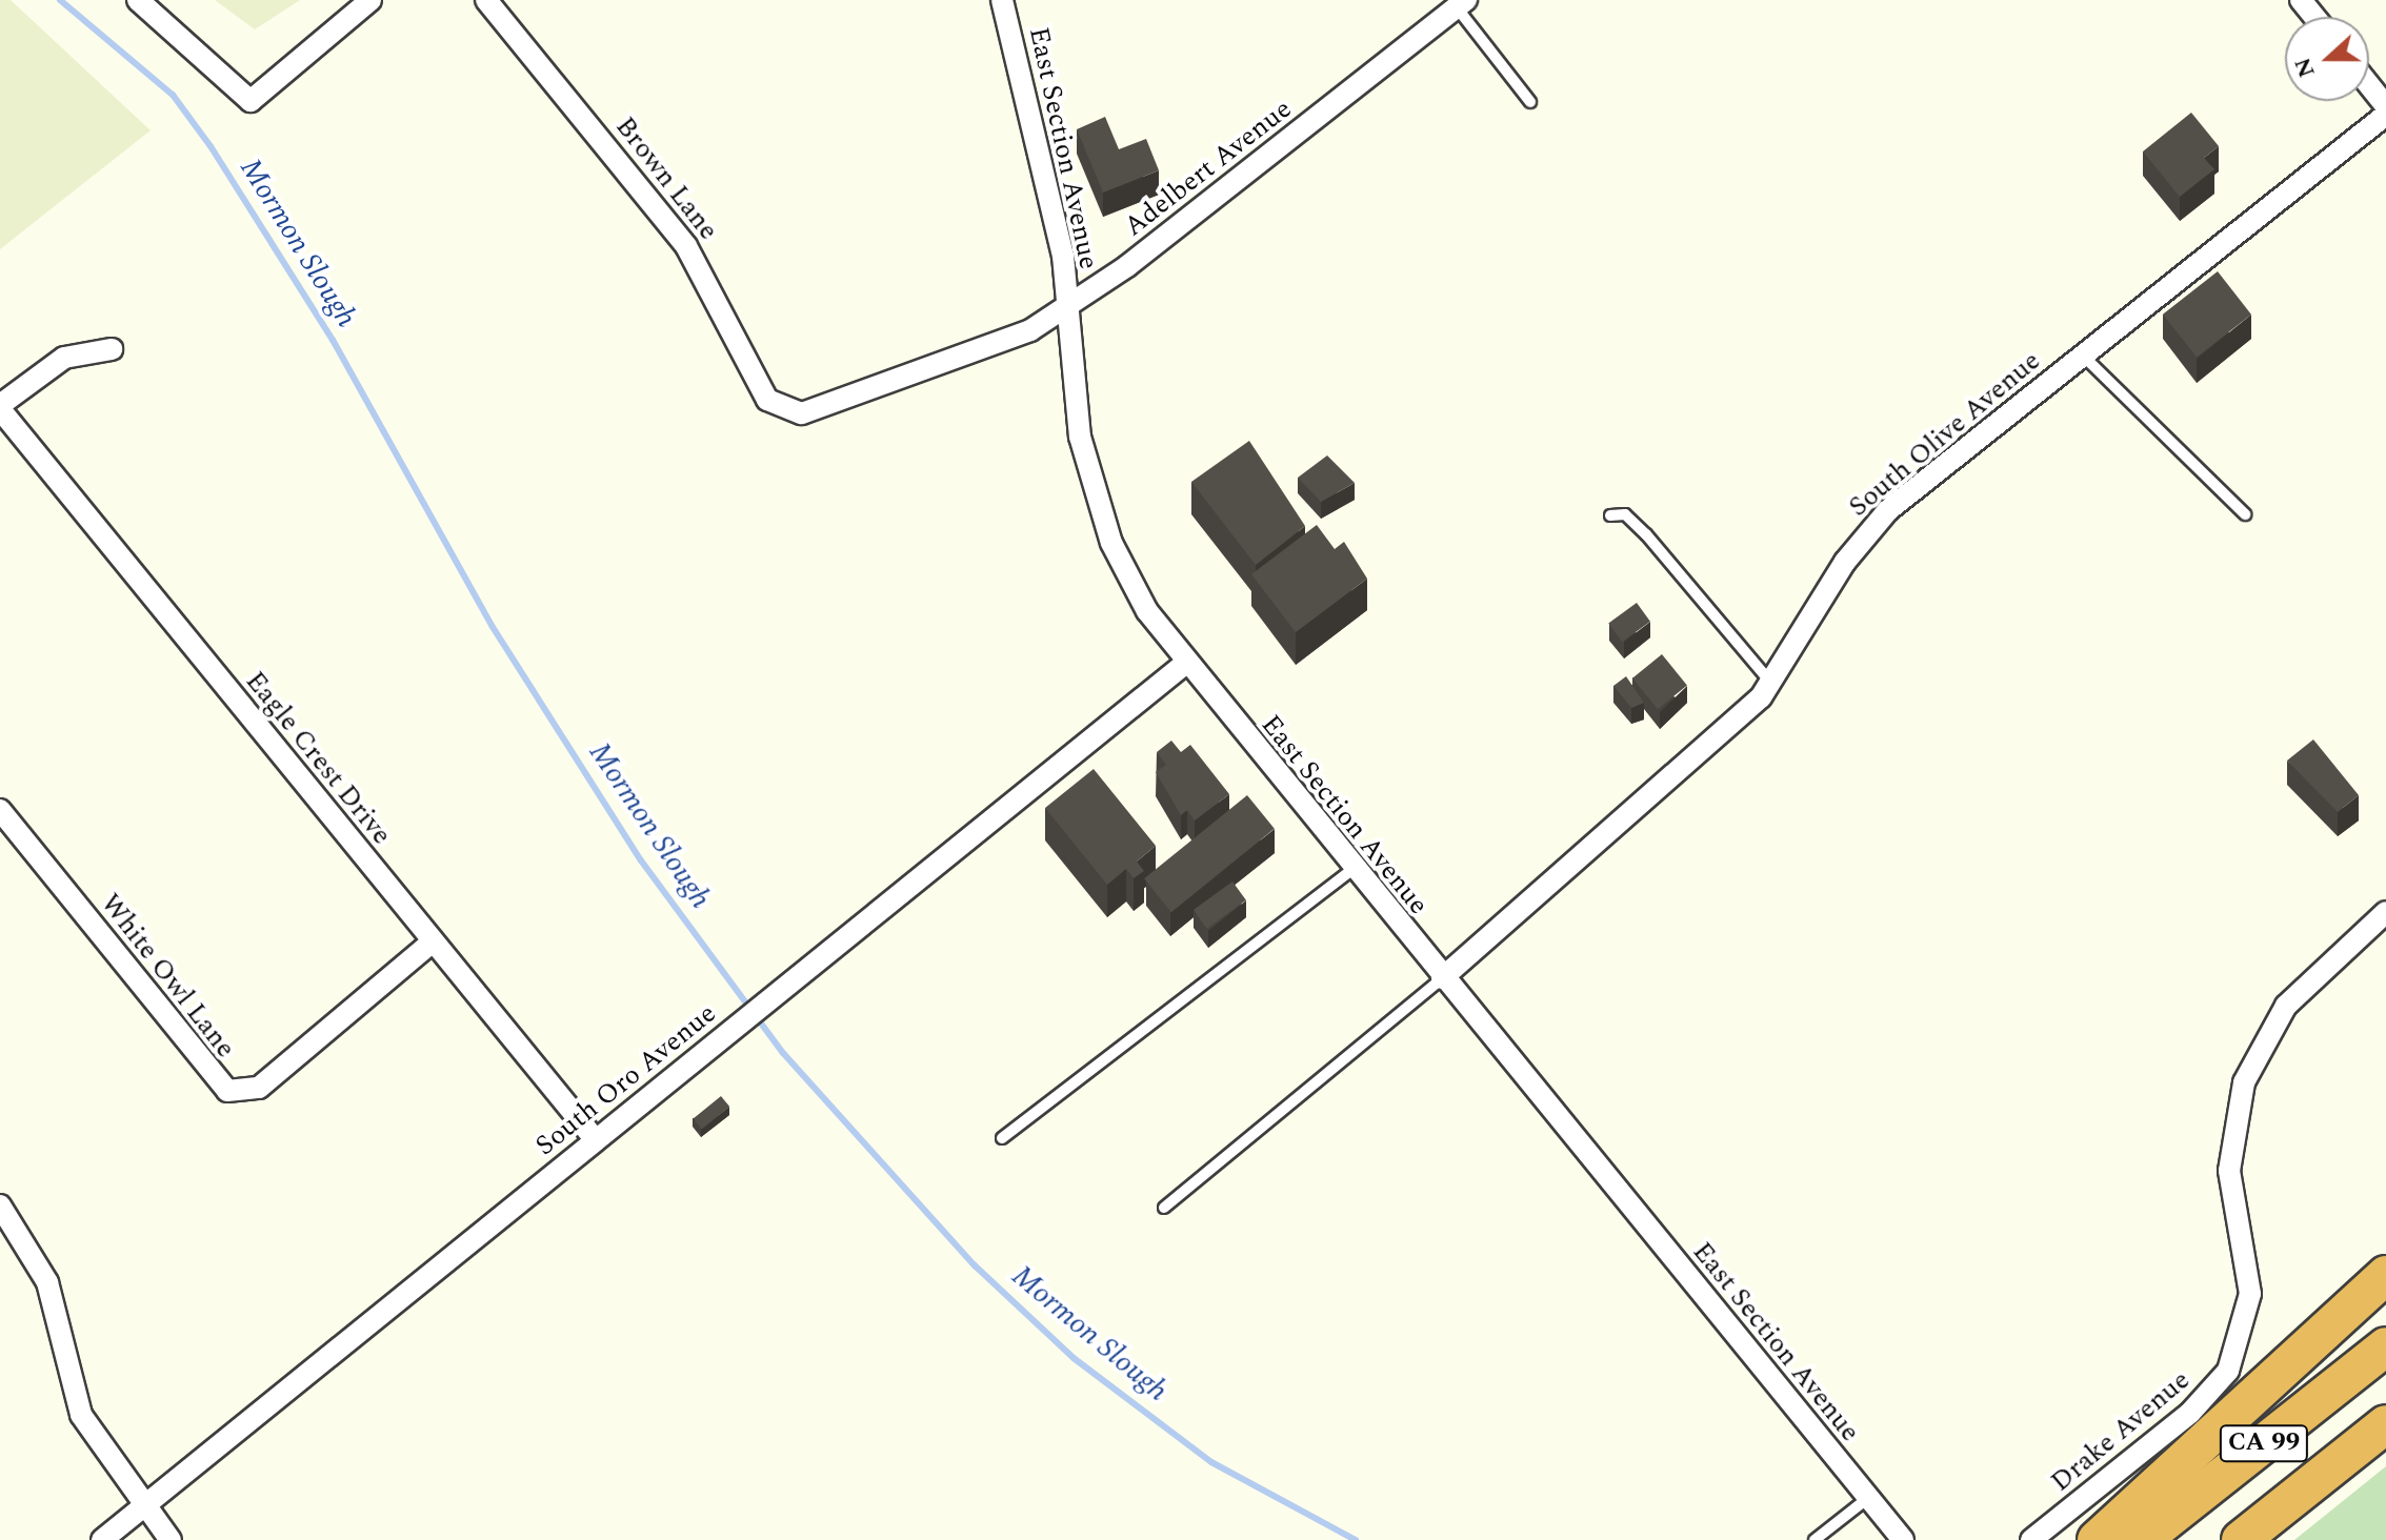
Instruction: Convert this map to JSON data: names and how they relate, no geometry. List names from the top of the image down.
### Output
{
  "streets": {
    "highway": ["CA 99"],
    "street": [
      "East Section Avenue",
      "Adelbert Avenue",
      "Brown Lane",
      "South Olive Avenue",
      "Eagle Crest Drive",
      "White Owl Lane",
      "South Oro Avenue",
      "Drake Avenue"
    ]
  },
  "crossings": [
    ["East Section Avenue", "Adelbert Avenue"],
    ["East Section Avenue", "South Olive Avenue"],
    ["East Section Avenue", "South Oro Avenue"],
    ["Adelbert Avenue", "Brown Lane"],
    ["Eagle Crest Drive", "White Owl Lane"],
    ["Eagle Crest Drive", "South Oro Avenue"]
  ],
  "water": ["Mormon Slough"],
  "north": "left"
}
